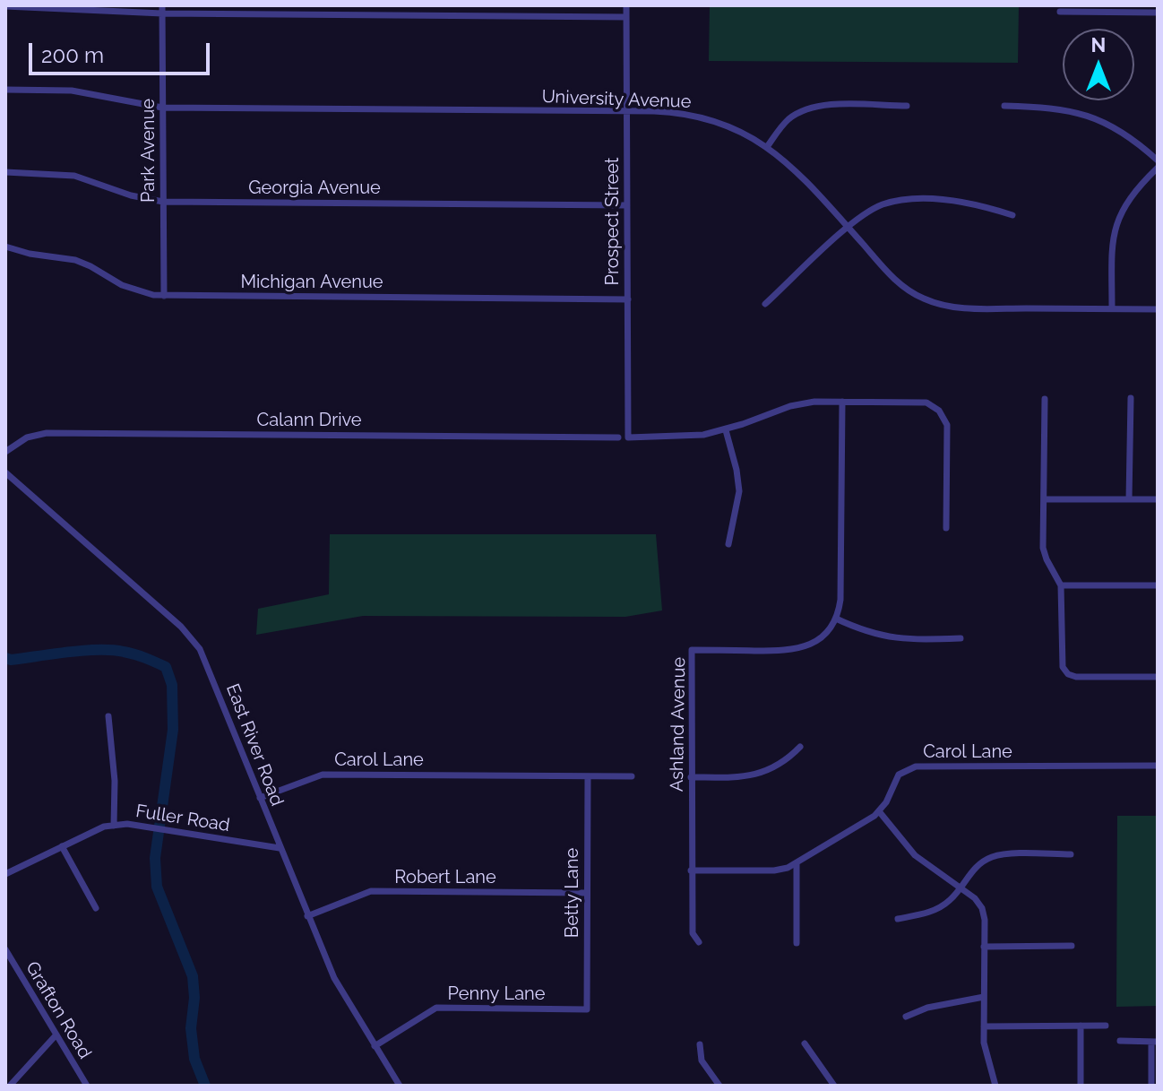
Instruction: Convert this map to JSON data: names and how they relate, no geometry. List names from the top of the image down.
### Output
{
  "streets": {
    "street": [
      "University Avenue",
      "Park Avenue",
      "Georgia Avenue",
      "Prospect Street",
      "Michigan Avenue",
      "Calann Drive",
      "Ashland Avenue",
      "East River Road",
      "Carol Lane",
      "Fuller Road",
      "Robert Lane",
      "Betty Lane",
      "Penny Lane",
      "Grafton Road"
    ]
  },
  "crossings": [
    ["University Avenue", "Park Avenue"],
    ["University Avenue", "Prospect Street"],
    ["Park Avenue", "Georgia Avenue"],
    ["Park Avenue", "Michigan Avenue"],
    ["Georgia Avenue", "Prospect Street"],
    ["Prospect Street", "Michigan Avenue"],
    ["Ashland Avenue", "Carol Lane"],
    ["East River Road", "Carol Lane"],
    ["East River Road", "Fuller Road"],
    ["East River Road", "Robert Lane"],
    ["East River Road", "Penny Lane"],
    ["Carol Lane", "Betty Lane"],
    ["Robert Lane", "Betty Lane"],
    ["Betty Lane", "Penny Lane"]
  ],
  "scale_bar": "200 m",
  "north": "top"
}
